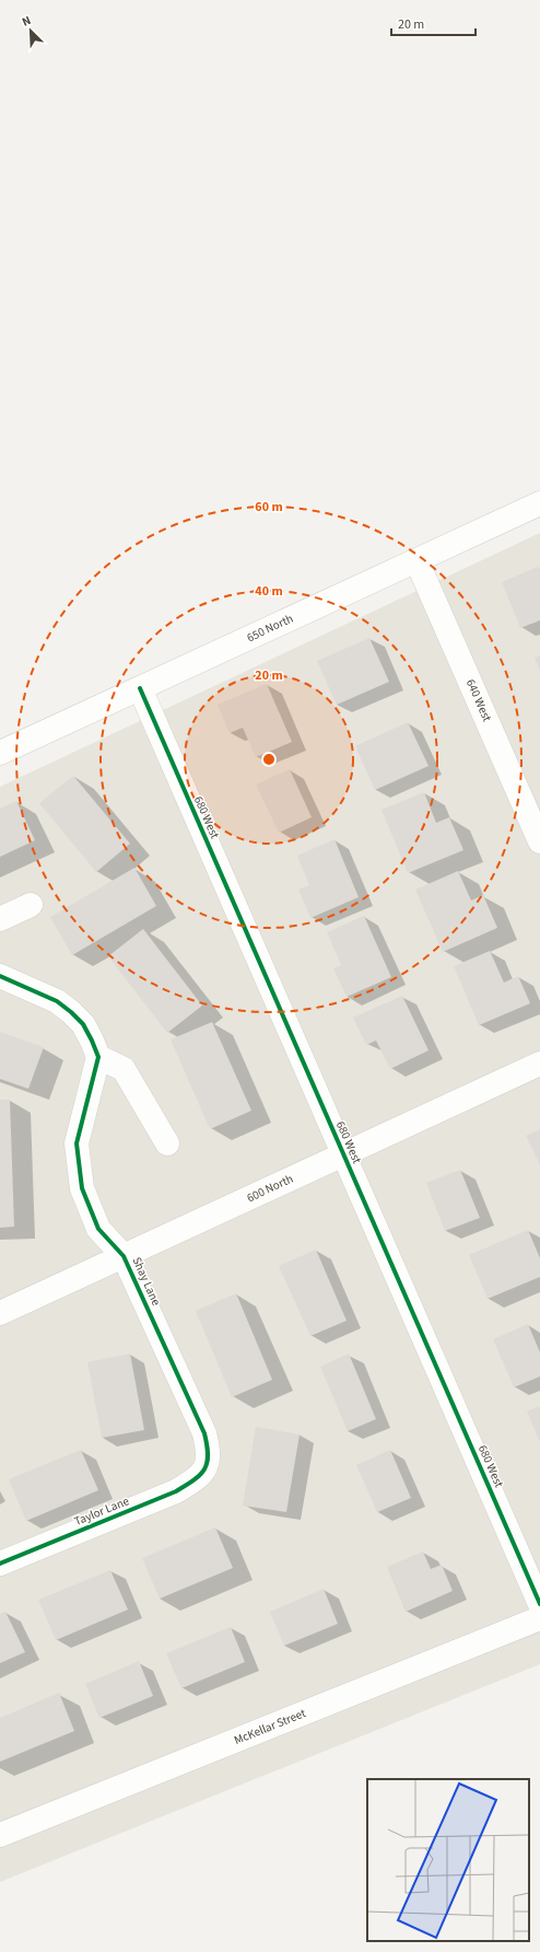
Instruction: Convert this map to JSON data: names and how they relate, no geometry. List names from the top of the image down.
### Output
{
  "streets": {
    "street": [
      "650 North",
      "640 West",
      "680 West",
      "600 North",
      "Shay Lane",
      "Taylor Lane",
      "McKellar Street"
    ]
  },
  "crossings": [
    ["650 North", "640 West"],
    ["650 North", "680 West"],
    ["680 West", "600 North"],
    ["600 North", "Shay Lane"],
    ["Shay Lane", "Taylor Lane"]
  ],
  "scale_bar": "20 m",
  "north": "top left",
  "rings": ["60 m", "40 m", "20 m"]
}
